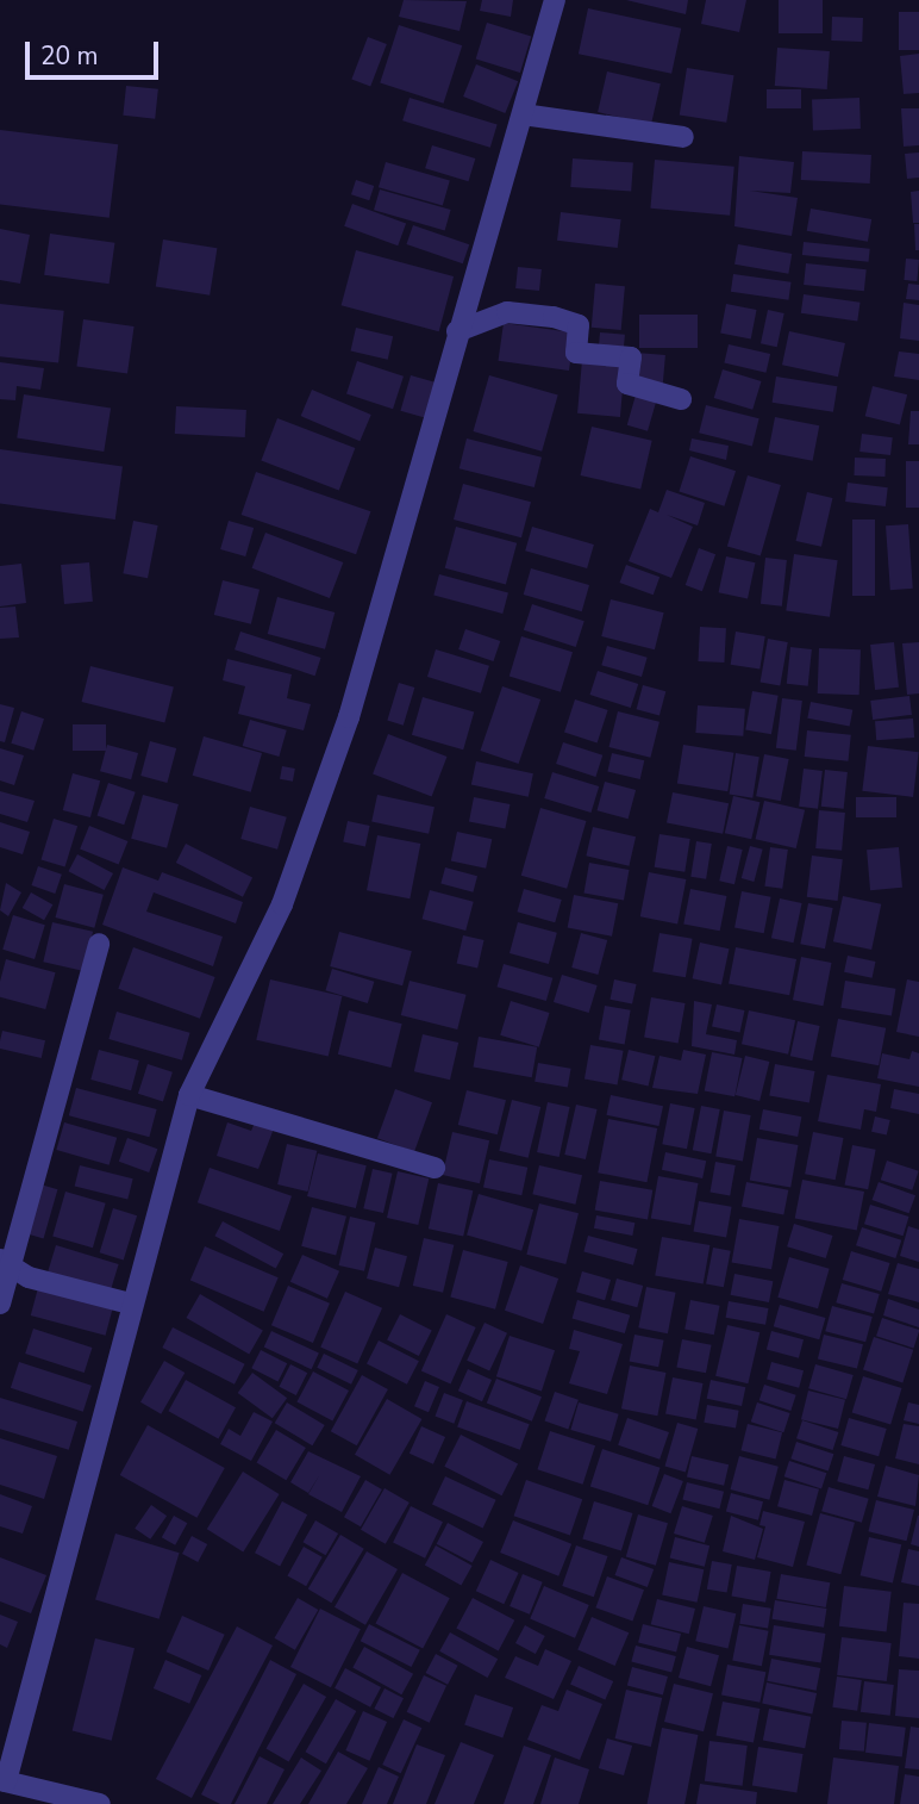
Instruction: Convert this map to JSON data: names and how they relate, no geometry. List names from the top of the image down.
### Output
{
  "scale_bar": "20 m"
}
